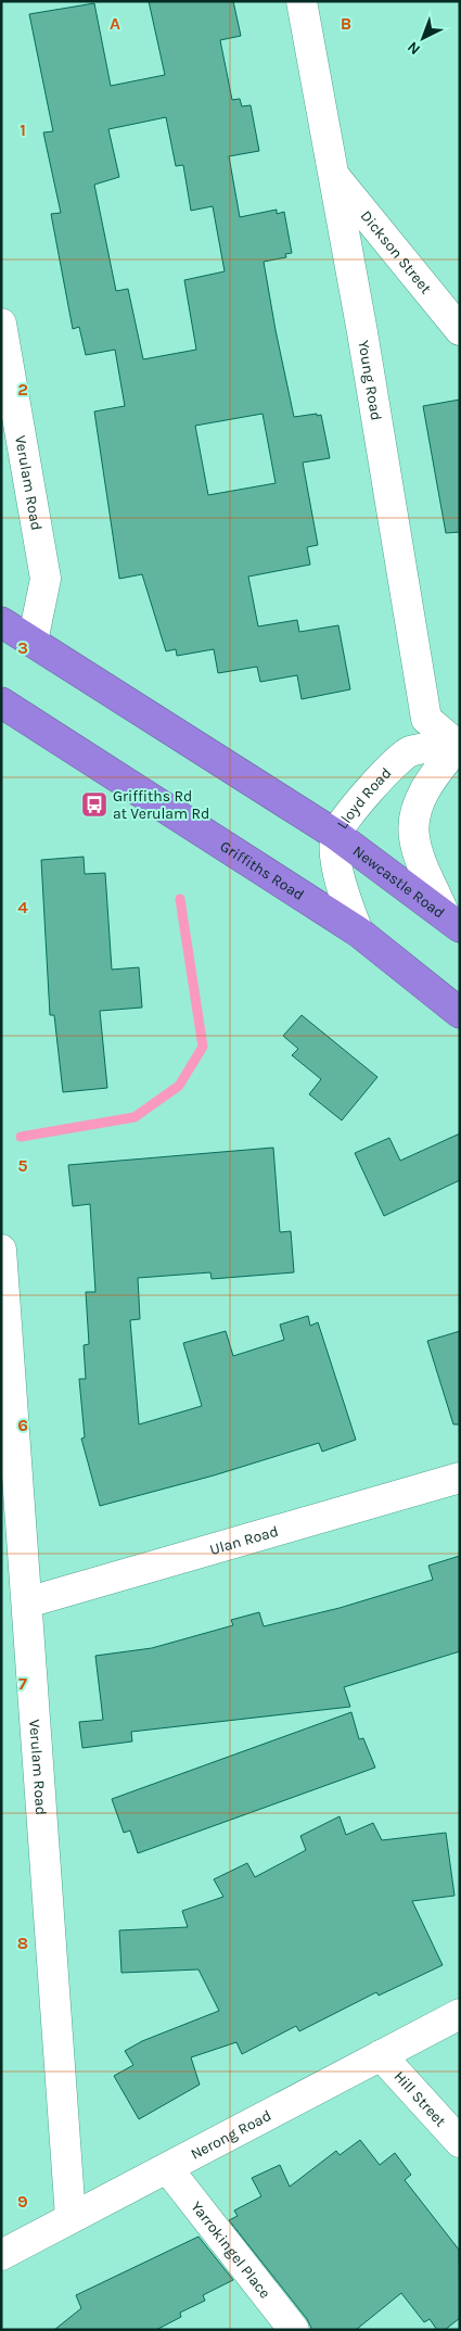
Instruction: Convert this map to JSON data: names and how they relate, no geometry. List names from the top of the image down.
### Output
{
  "streets": {
    "highway": ["Griffiths Road", "Newcastle Road"],
    "street": [
      "Dickson Street",
      "Young Road",
      "Verulam Road",
      "Lloyd Road",
      "Ulan Road",
      "Hill Street",
      "Nerong Road",
      "Yarrokingel Place"
    ]
  },
  "crossings": [
    ["Dickson Street", "Young Road"],
    ["Young Road", "Lloyd Road"],
    ["Verulam Road", "Ulan Road"],
    ["Verulam Road", "Nerong Road"],
    ["Lloyd Road", "Griffiths Road"],
    ["Lloyd Road", "Newcastle Road"],
    ["Hill Street", "Nerong Road"],
    ["Nerong Road", "Yarrokingel Place"]
  ],
  "places": {
    "bus stop": ["Griffiths Rd at Verulam Rd"]
  },
  "north": "bottom left",
  "grid": {
    "columns": ["A", "B"],
    "rows": [
      "1",
      "2",
      "3",
      "4",
      "5",
      "6",
      "7",
      "8",
      "9"
    ]
  }
}
